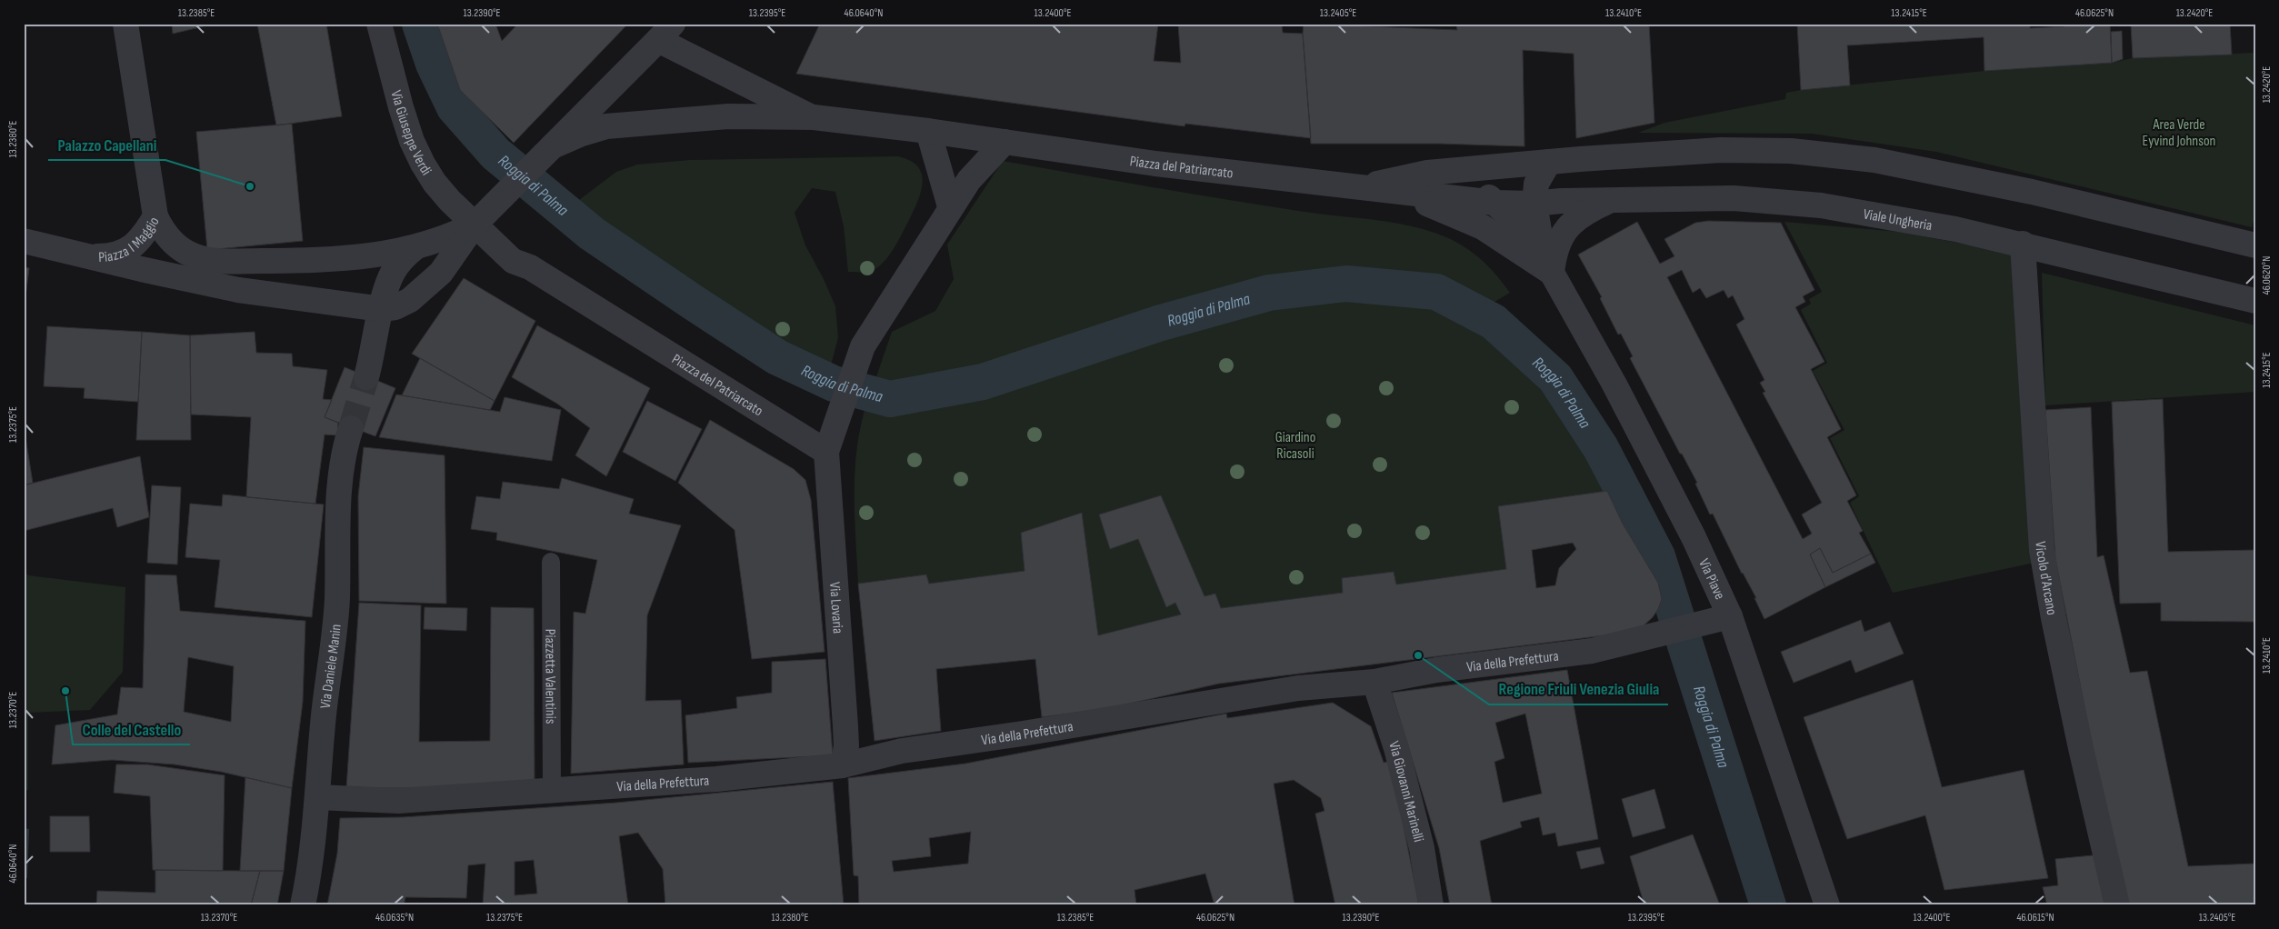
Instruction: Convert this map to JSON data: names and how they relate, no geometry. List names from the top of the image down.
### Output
{
  "streets": {
    "street": [
      "Via Giuseppe Verdi",
      "Piazza del Patriarcato",
      "Viale Ungheria",
      "Piazza I Maggio",
      "Vicolo d'Arcano",
      "Via Piave",
      "Via Lovaria",
      "Via della Prefettura",
      "Via Daniele Manin",
      "Via Giovanni Marinelli"
    ],
    "lane": ["Piazzetta Valentinis"]
  },
  "crossings": [
    ["Via Giuseppe Verdi", "Piazza del Patriarcato"],
    ["Via Giuseppe Verdi", "Piazza I Maggio"],
    ["Piazza del Patriarcato", "Viale Ungheria"],
    ["Piazza del Patriarcato", "Piazza I Maggio"],
    ["Piazza del Patriarcato", "Via Lovaria"],
    ["Viale Ungheria", "Vicolo d'Arcano"],
    ["Via Piave", "Via della Prefettura"],
    ["Via Lovaria", "Via della Prefettura"],
    ["Via della Prefettura", "Via Daniele Manin"],
    ["Via della Prefettura", "Piazzetta Valentinis"],
    ["Via della Prefettura", "Via Giovanni Marinelli"]
  ],
  "water": ["Roggia di Palma"],
  "parks": ["Area Verde Eyvind Johnson", "Giardino Ricasoli"],
  "places": ["Palazzo Capellani", "Regione Friuli Venezia Giulia", "Colle del Castello"],
  "coordinates": [
    "13.2385°E",
    "13.2390°E",
    "13.2395°E",
    "46.0640°N",
    "13.2400°E",
    "13.2405°E",
    "13.2410°E",
    "13.2415°E",
    "46.0625°N",
    "13.2420°E",
    "13.2380°E",
    "46.0620°N",
    "13.2375°E",
    "13.2370°E",
    "46.0635°N",
    "46.0615°N"
  ]
}
